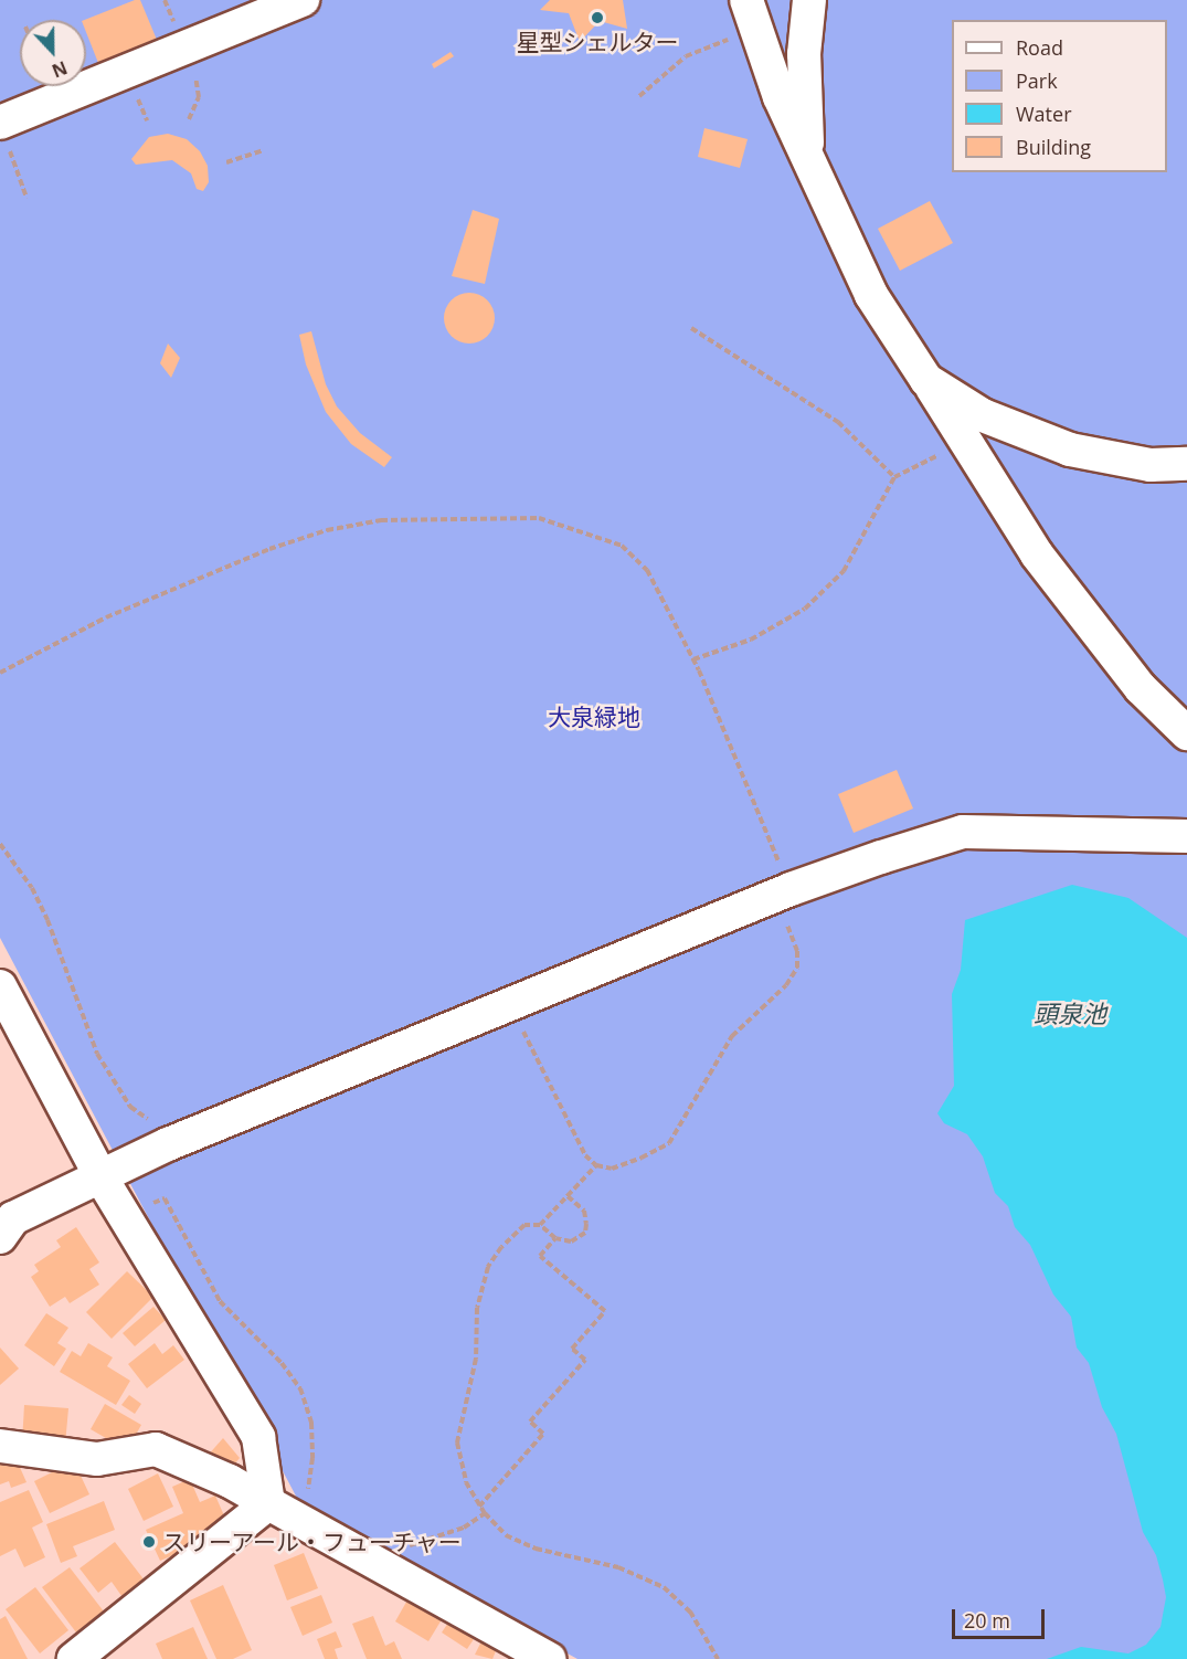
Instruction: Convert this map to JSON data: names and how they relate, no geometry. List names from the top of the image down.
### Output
{
  "water": ["頭泉池"],
  "parks": ["大泉緑地"],
  "places": ["星型シェルター", "スリーアール・フューチャー"],
  "legend": [
    "Road",
    "Park",
    "Water",
    "Building"
  ],
  "scale_bar": "20 m",
  "north": "bottom"
}
